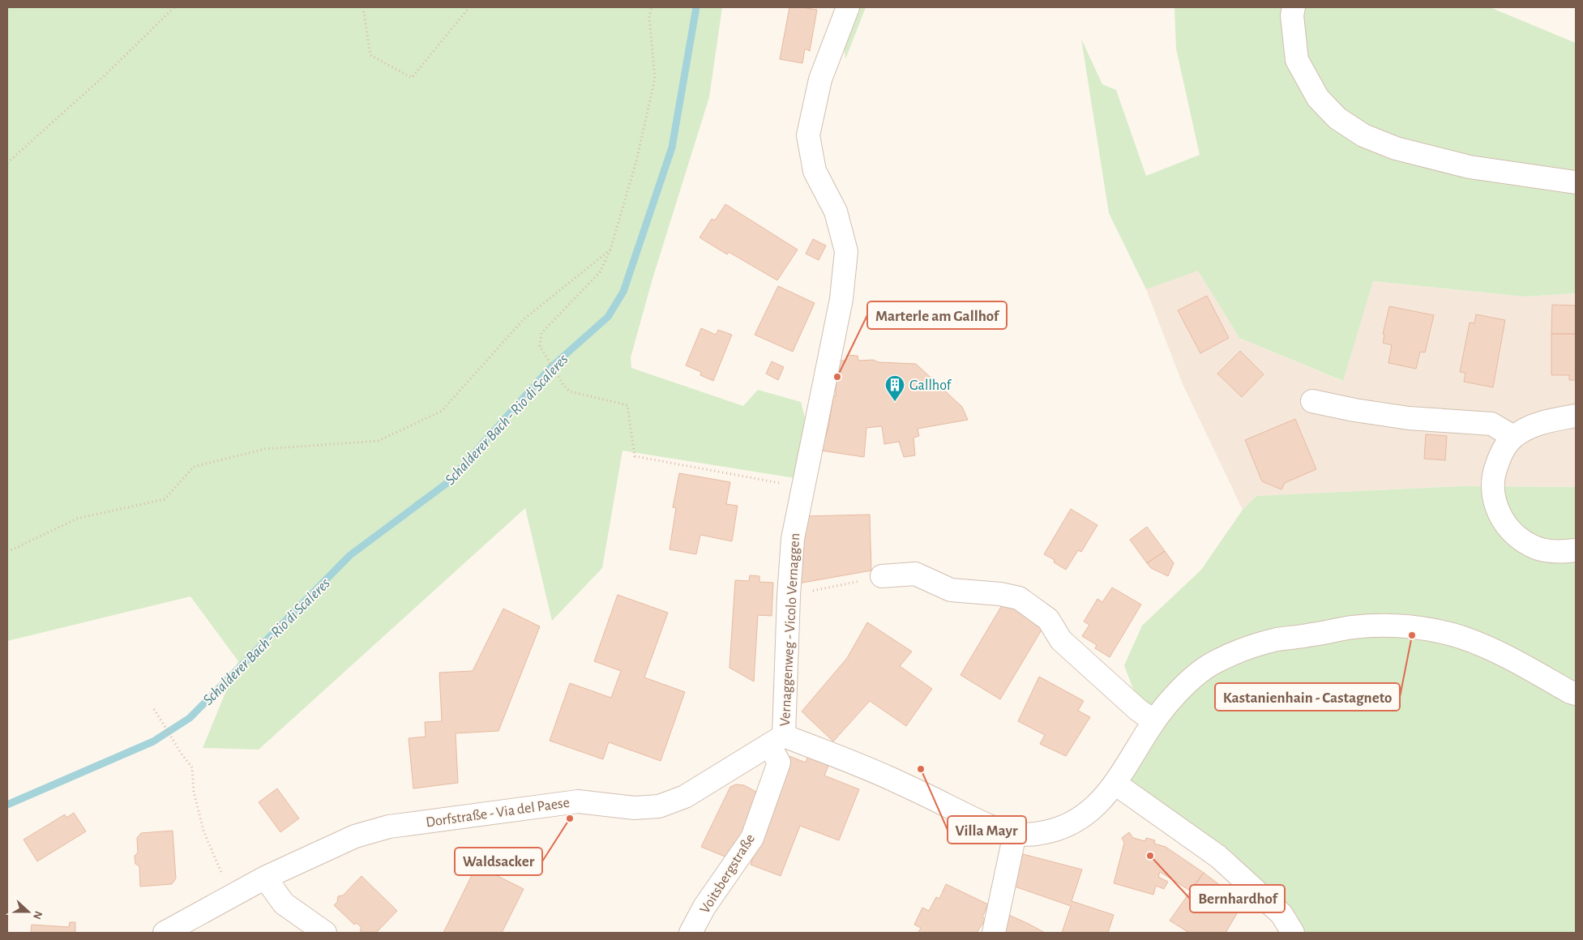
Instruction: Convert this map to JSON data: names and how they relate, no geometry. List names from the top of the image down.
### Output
{
  "streets": {
    "street": ["Vernaggenweg - Vicolo Vernaggen", "Dorfstraße - Via del Paese", "Voitsbergstraße"]
  },
  "crossings": [
    ["Vernaggenweg - Vicolo Vernaggen", "Dorfstraße - Via del Paese"],
    ["Vernaggenweg - Vicolo Vernaggen", "Voitsbergstraße"],
    ["Dorfstraße - Via del Paese", "Voitsbergstraße"]
  ],
  "water": ["Schalderer Bach - Rio di Scaleres"],
  "places": {
    "other": [
      "Marterle am Gallhof",
      "Kastanienhain - Castagneto",
      "Villa Mayr",
      "Waldsacker",
      "Bernhardhof"
    ],
    "building": ["Gallhof"]
  },
  "north": "right"
}
